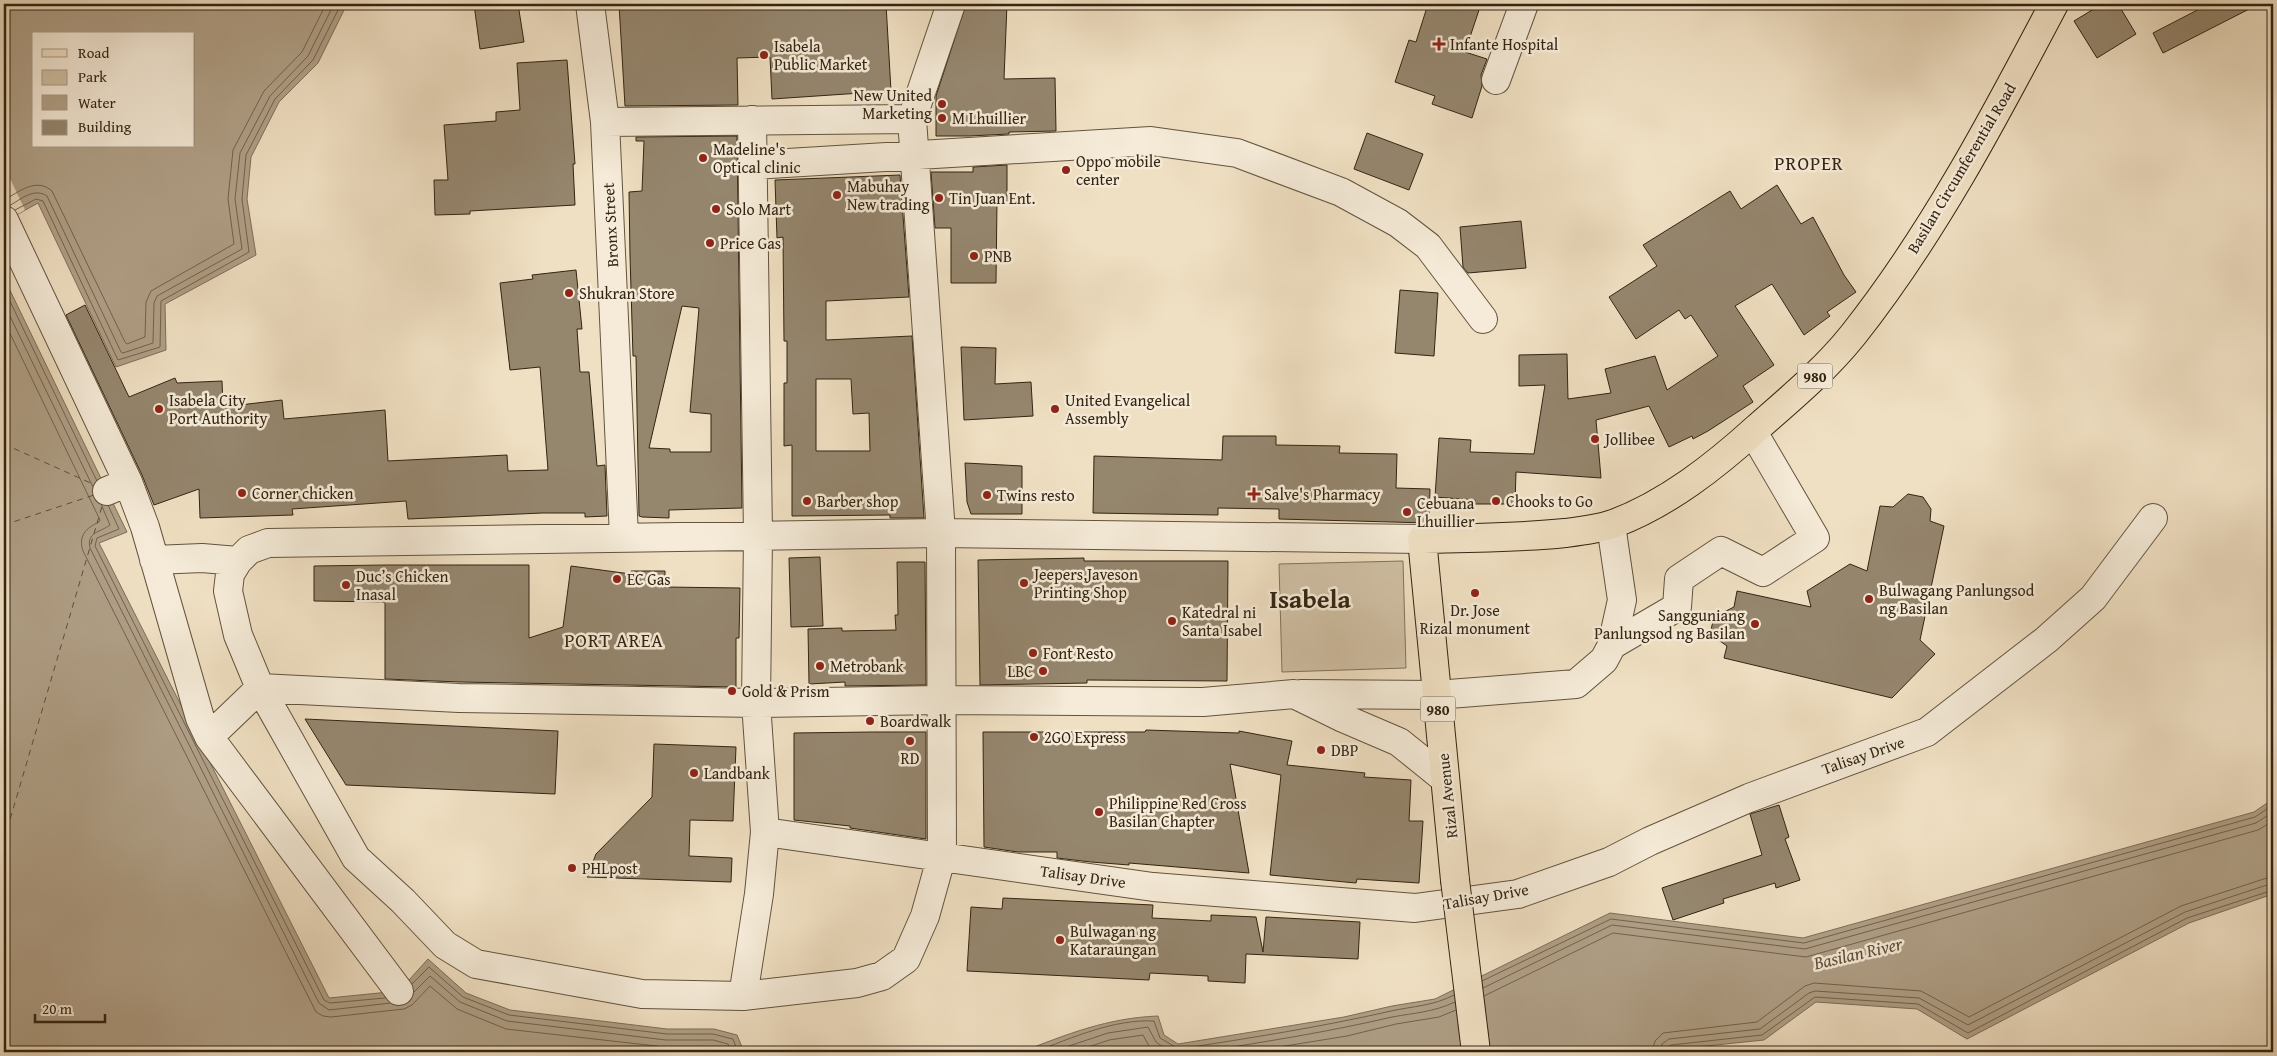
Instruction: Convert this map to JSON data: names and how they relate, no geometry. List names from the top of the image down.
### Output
{
  "streets": {
    "main road": ["Basilan Circumferential Road", "980", "Rizal Avenue"],
    "street": ["Bronx Street", "Talisay Drive"]
  },
  "crossings": [
    ["Basilan Circumferential Road", "Rizal Avenue"]
  ],
  "districts": ["PROPER", "Isabela", "PORT AREA"],
  "water": ["Basilan River"],
  "places": {
    "health": ["Infante Hospital", "Salve's Pharmacy"],
    "other": [
      "Isabela Public Market",
      "New United Marketing",
      "M Lhuillier",
      "Madeline's Optical clinic",
      "Oppo mobile center",
      "Mabuhay New trading",
      "Tin Juan Ent.",
      "Solo Mart",
      "Price Gas",
      "PNB",
      "Shukran Store",
      "Isabela City Port Authority",
      "United Evangelical Assembly",
      "Jollibee",
      "Corner chicken",
      "Twins resto",
      "Barber shop",
      "Chooks to Go",
      "Cebuana Lhuillier",
      "EC Gas",
      "Jeepers,Javeson Printing Shop",
      "Duc’s Chicken Inasal",
      "Dr. Jose Rizal monument",
      "Bulwagang Panlungsod ng Basilan",
      "Katedral ni Santa Isabel",
      "Sangguniang Panlungsod ng Basilan",
      "Font Resto",
      "Metrobank",
      "LBC",
      "Gold & Prism",
      "Boardwalk",
      "2GO Express",
      "RD",
      "DBP",
      "Landbank",
      "Philippine Red Cross Basilan Chapter",
      "PHLpost",
      "Bulwagan ng Kataraungan"
    ]
  },
  "legend": [
    "Road",
    "Park",
    "Water",
    "Building"
  ],
  "scale_bar": "20 m"
}
